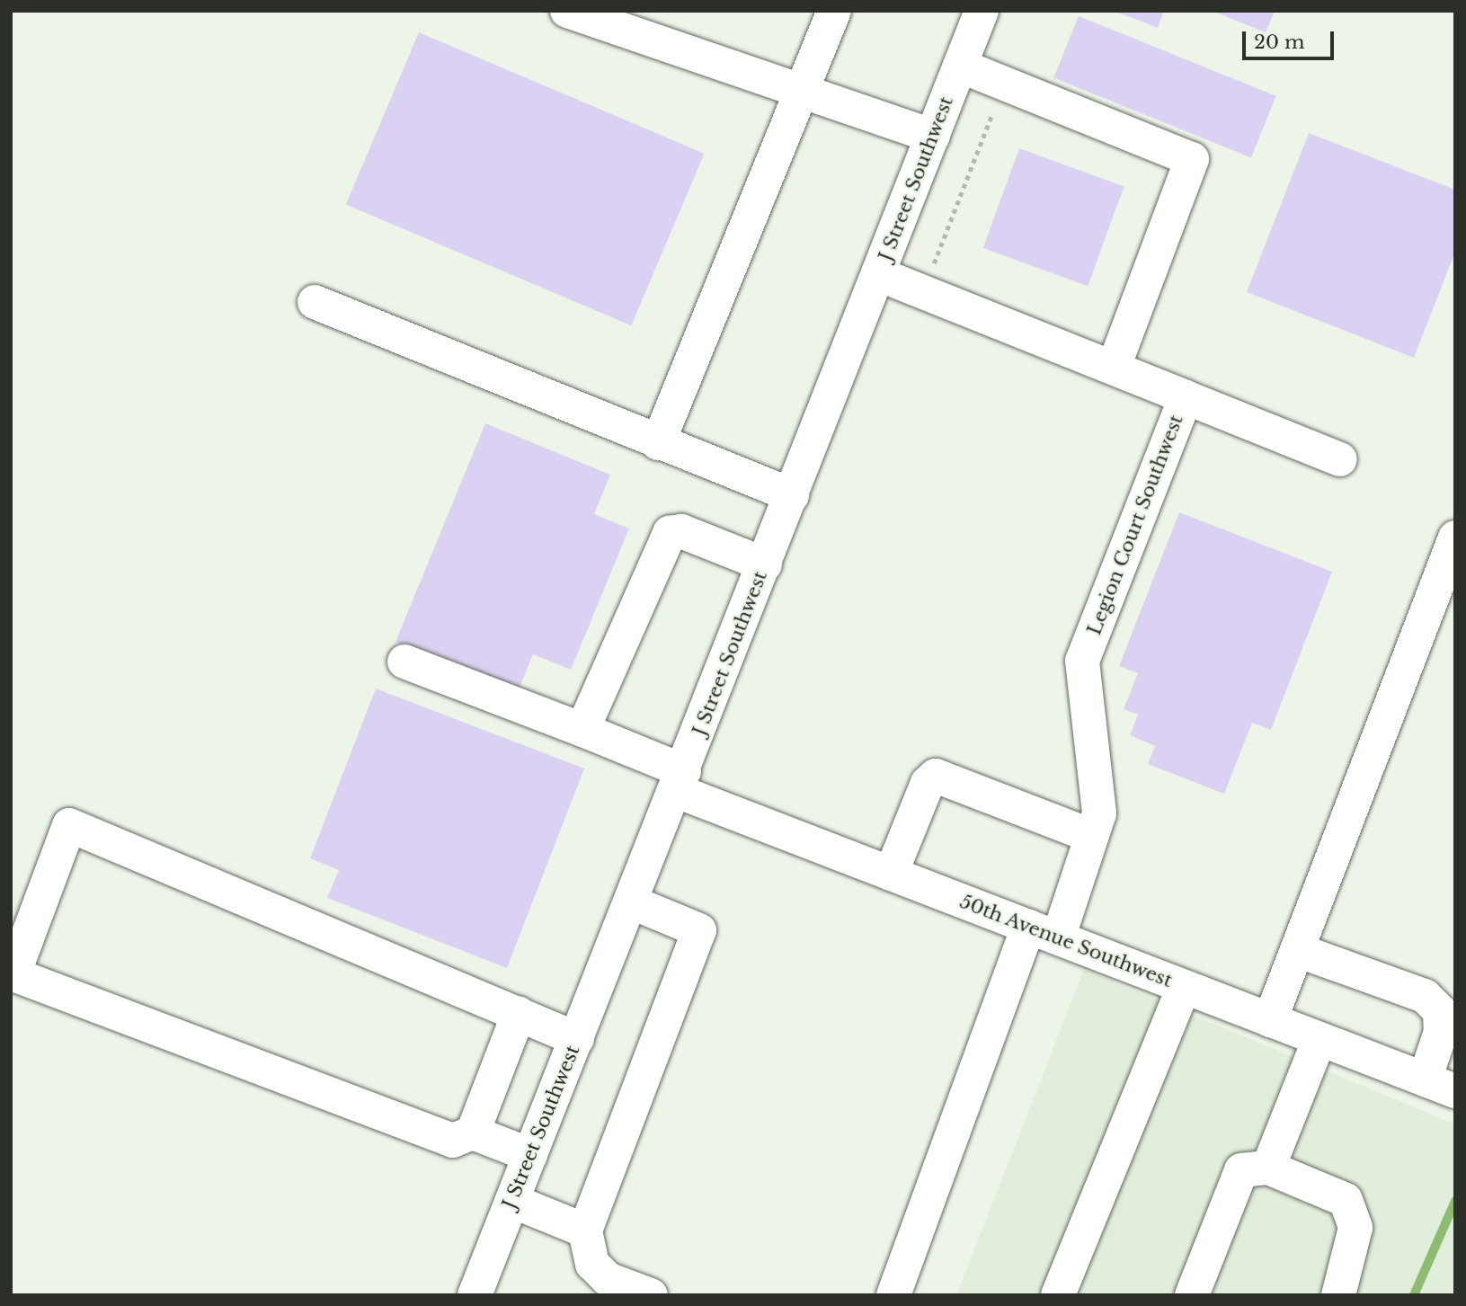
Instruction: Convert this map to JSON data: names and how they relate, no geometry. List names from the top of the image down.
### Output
{
  "streets": {
    "street": ["J Street Southwest", "Legion Court Southwest", "50th Avenue Southwest"]
  },
  "crossings": [
    ["J Street Southwest", "Legion Court Southwest"],
    ["J Street Southwest", "50th Avenue Southwest"],
    ["Legion Court Southwest", "50th Avenue Southwest"]
  ],
  "scale_bar": "20 m"
}
